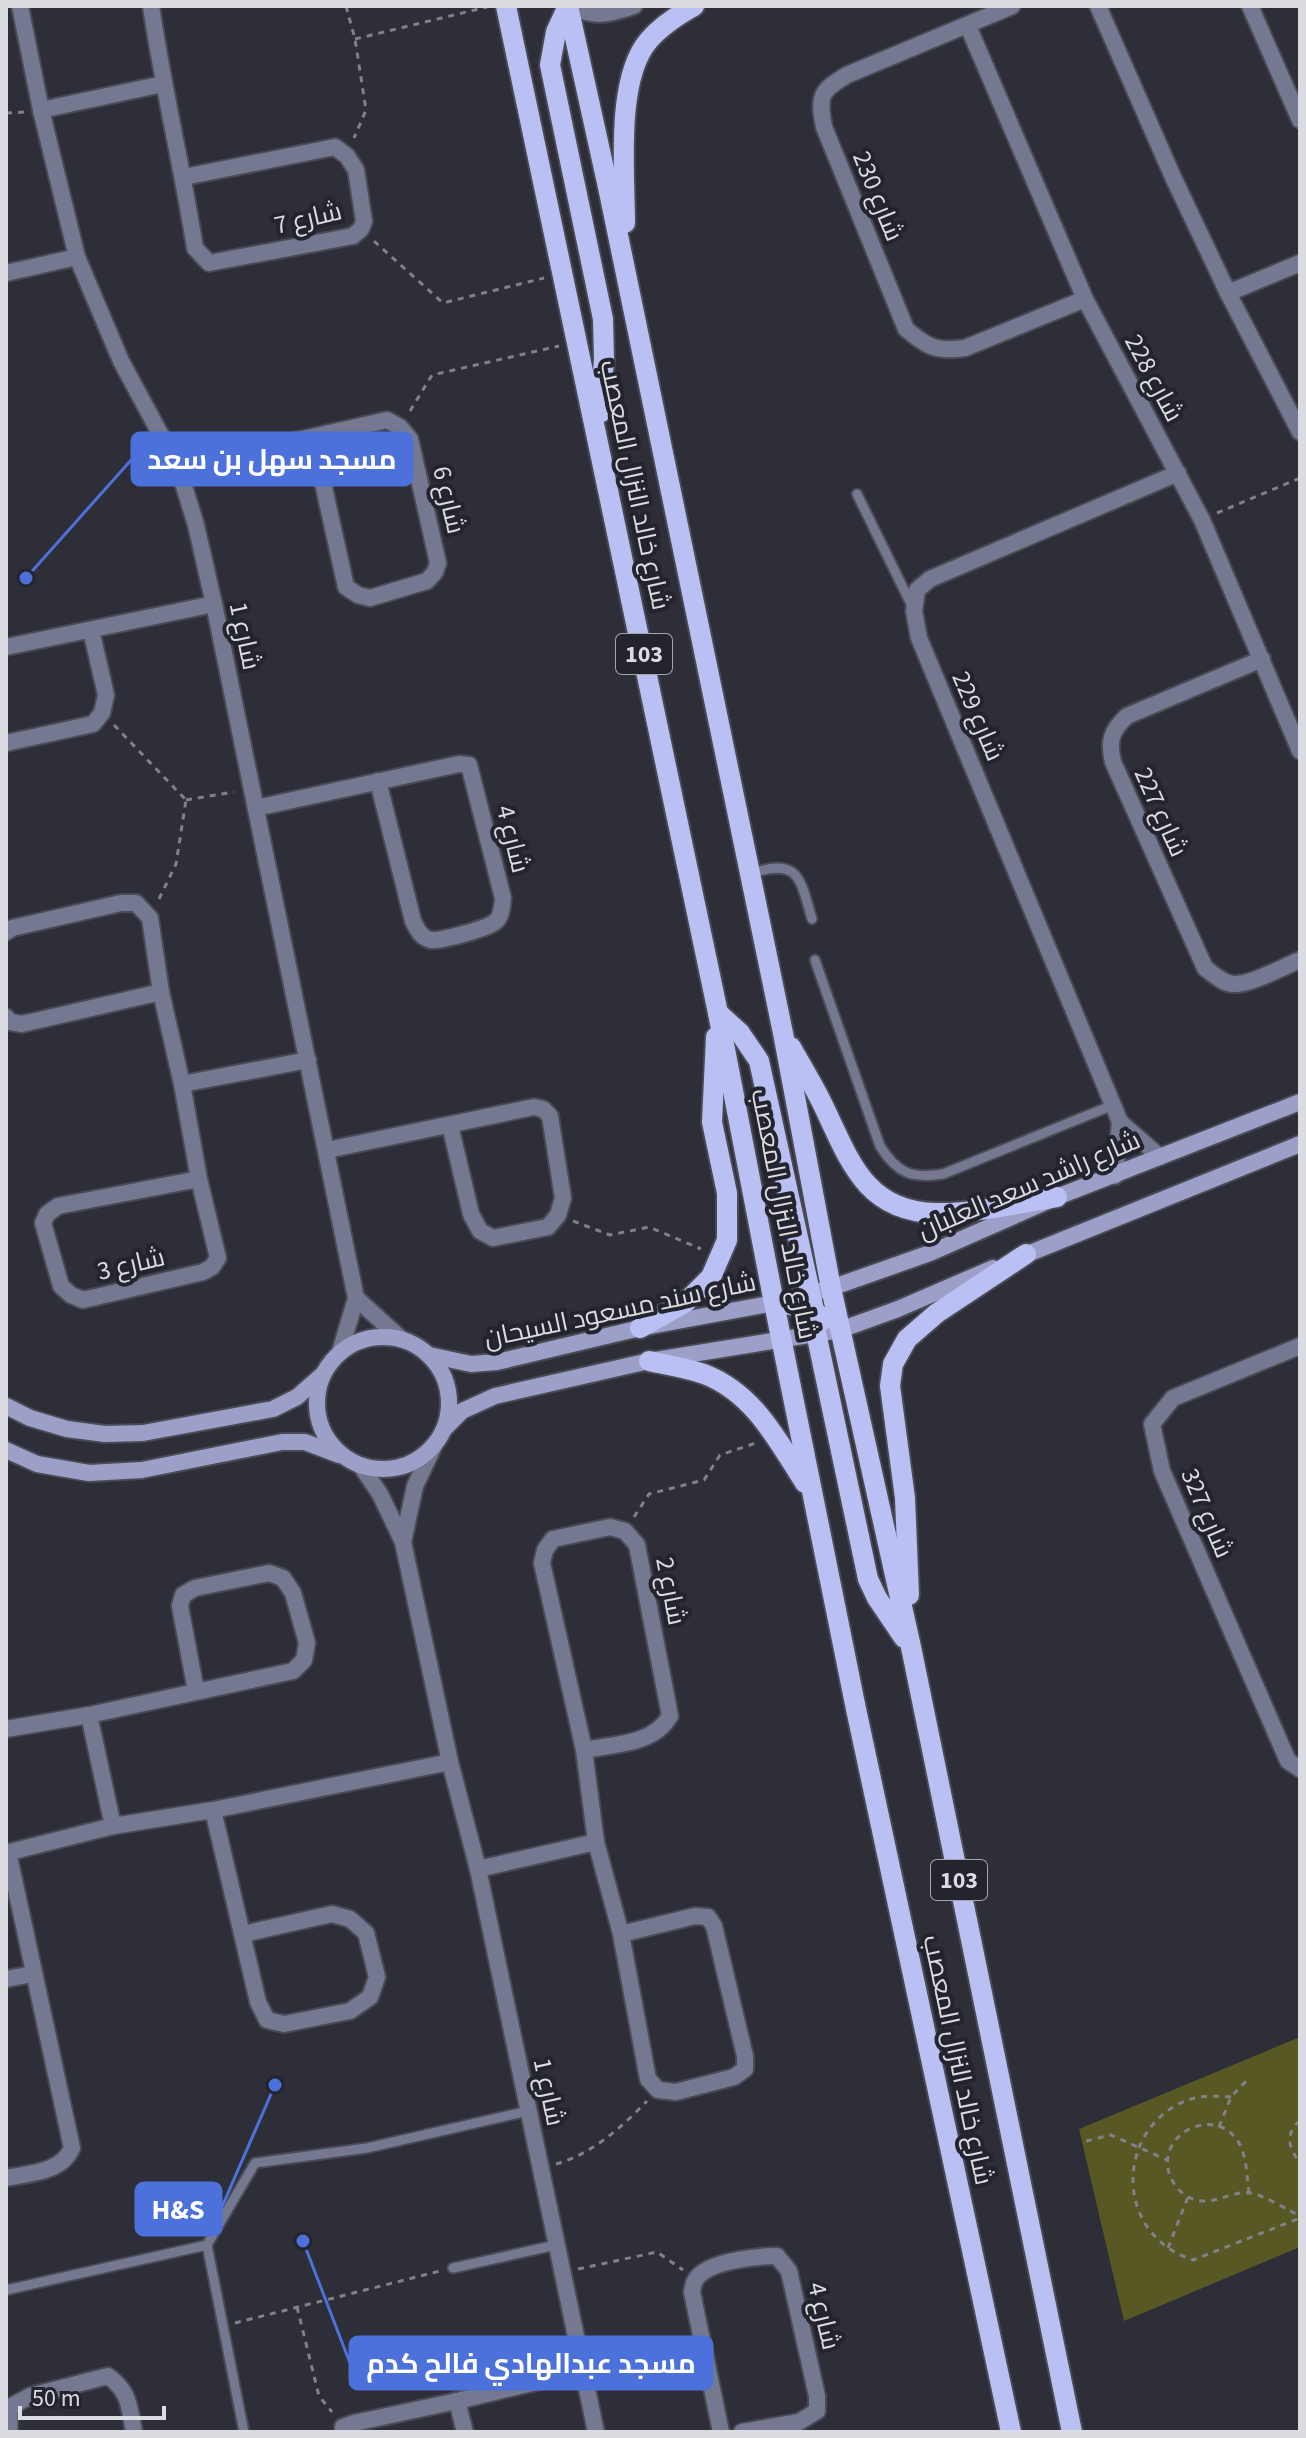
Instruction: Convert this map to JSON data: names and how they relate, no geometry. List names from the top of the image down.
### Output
{
  "streets": {
    "main road": [
      "شارع خالد النزال المعصب",
      "103",
      "شارع راشد سعد العلبان",
      "شارع سند مسعود السيحان"
    ],
    "street": [
      "شارع 230",
      "شارع 7",
      "شارع 228",
      "شارع 6",
      "شارع 1",
      "شارع 229",
      "شارع 227",
      "شارع 4",
      "شارع 3",
      "شارع 327",
      "شارع 2"
    ]
  },
  "crossings": [
    ["شارع 230", "شارع 228"],
    ["شارع 228", "شارع 227"],
    ["شارع خالد النزال المعصب", "شارع راشد سعد العلبان"],
    ["شارع خالد النزال المعصب", "شارع سند مسعود السيحان"],
    ["شارع 1", "شارع 4"],
    ["شارع 1", "شارع سند مسعود السيحان"],
    ["شارع 229", "شارع راشد سعد العلبان"],
    ["شارع راشد سعد العلبان", "شارع سند مسعود السيحان"]
  ],
  "places": ["مسجد سهل بن سعد", "H&S", "مسجد عبدالهادي فالح كدم"],
  "scale_bar": "50 m"
}
